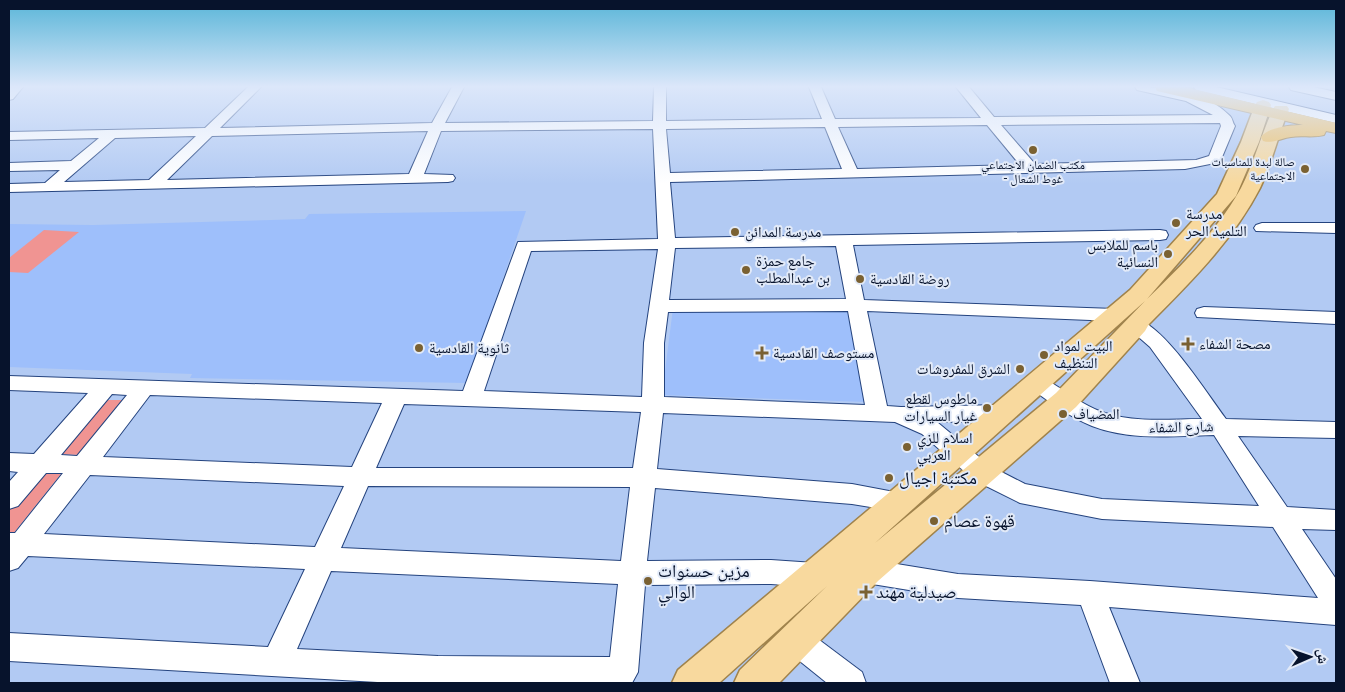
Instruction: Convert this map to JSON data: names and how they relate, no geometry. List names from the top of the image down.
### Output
{
  "streets": {
    "street": ["شارع الشفاء"]
  },
  "places": {
    "other": [
      "مكتب الضمان الاجتماعي - غوط الشعال",
      "صالة لبدة للمناسبات الاجتماعية",
      "مدرسة التلميذ الحر",
      "مدرسة المدائن",
      "باسم للملابس النسائية",
      "جامع حمزة بن عبدالمطلب",
      "روضة القادسية",
      "ثانوية القادسية",
      "البيت لمواد التنظيف",
      "الشرق للمفروشات",
      "ماطوس لقطع غيار السيارات",
      "المضياف",
      "اسلام للزي العربي",
      "مكتبة اجيال",
      "قهوة عصام",
      "مزين حسنوات الوالي"
    ],
    "health": ["مصحة الشفاء", "مستوصف القادسية", "صيدلية مهند"]
  },
  "north": "right"
}
